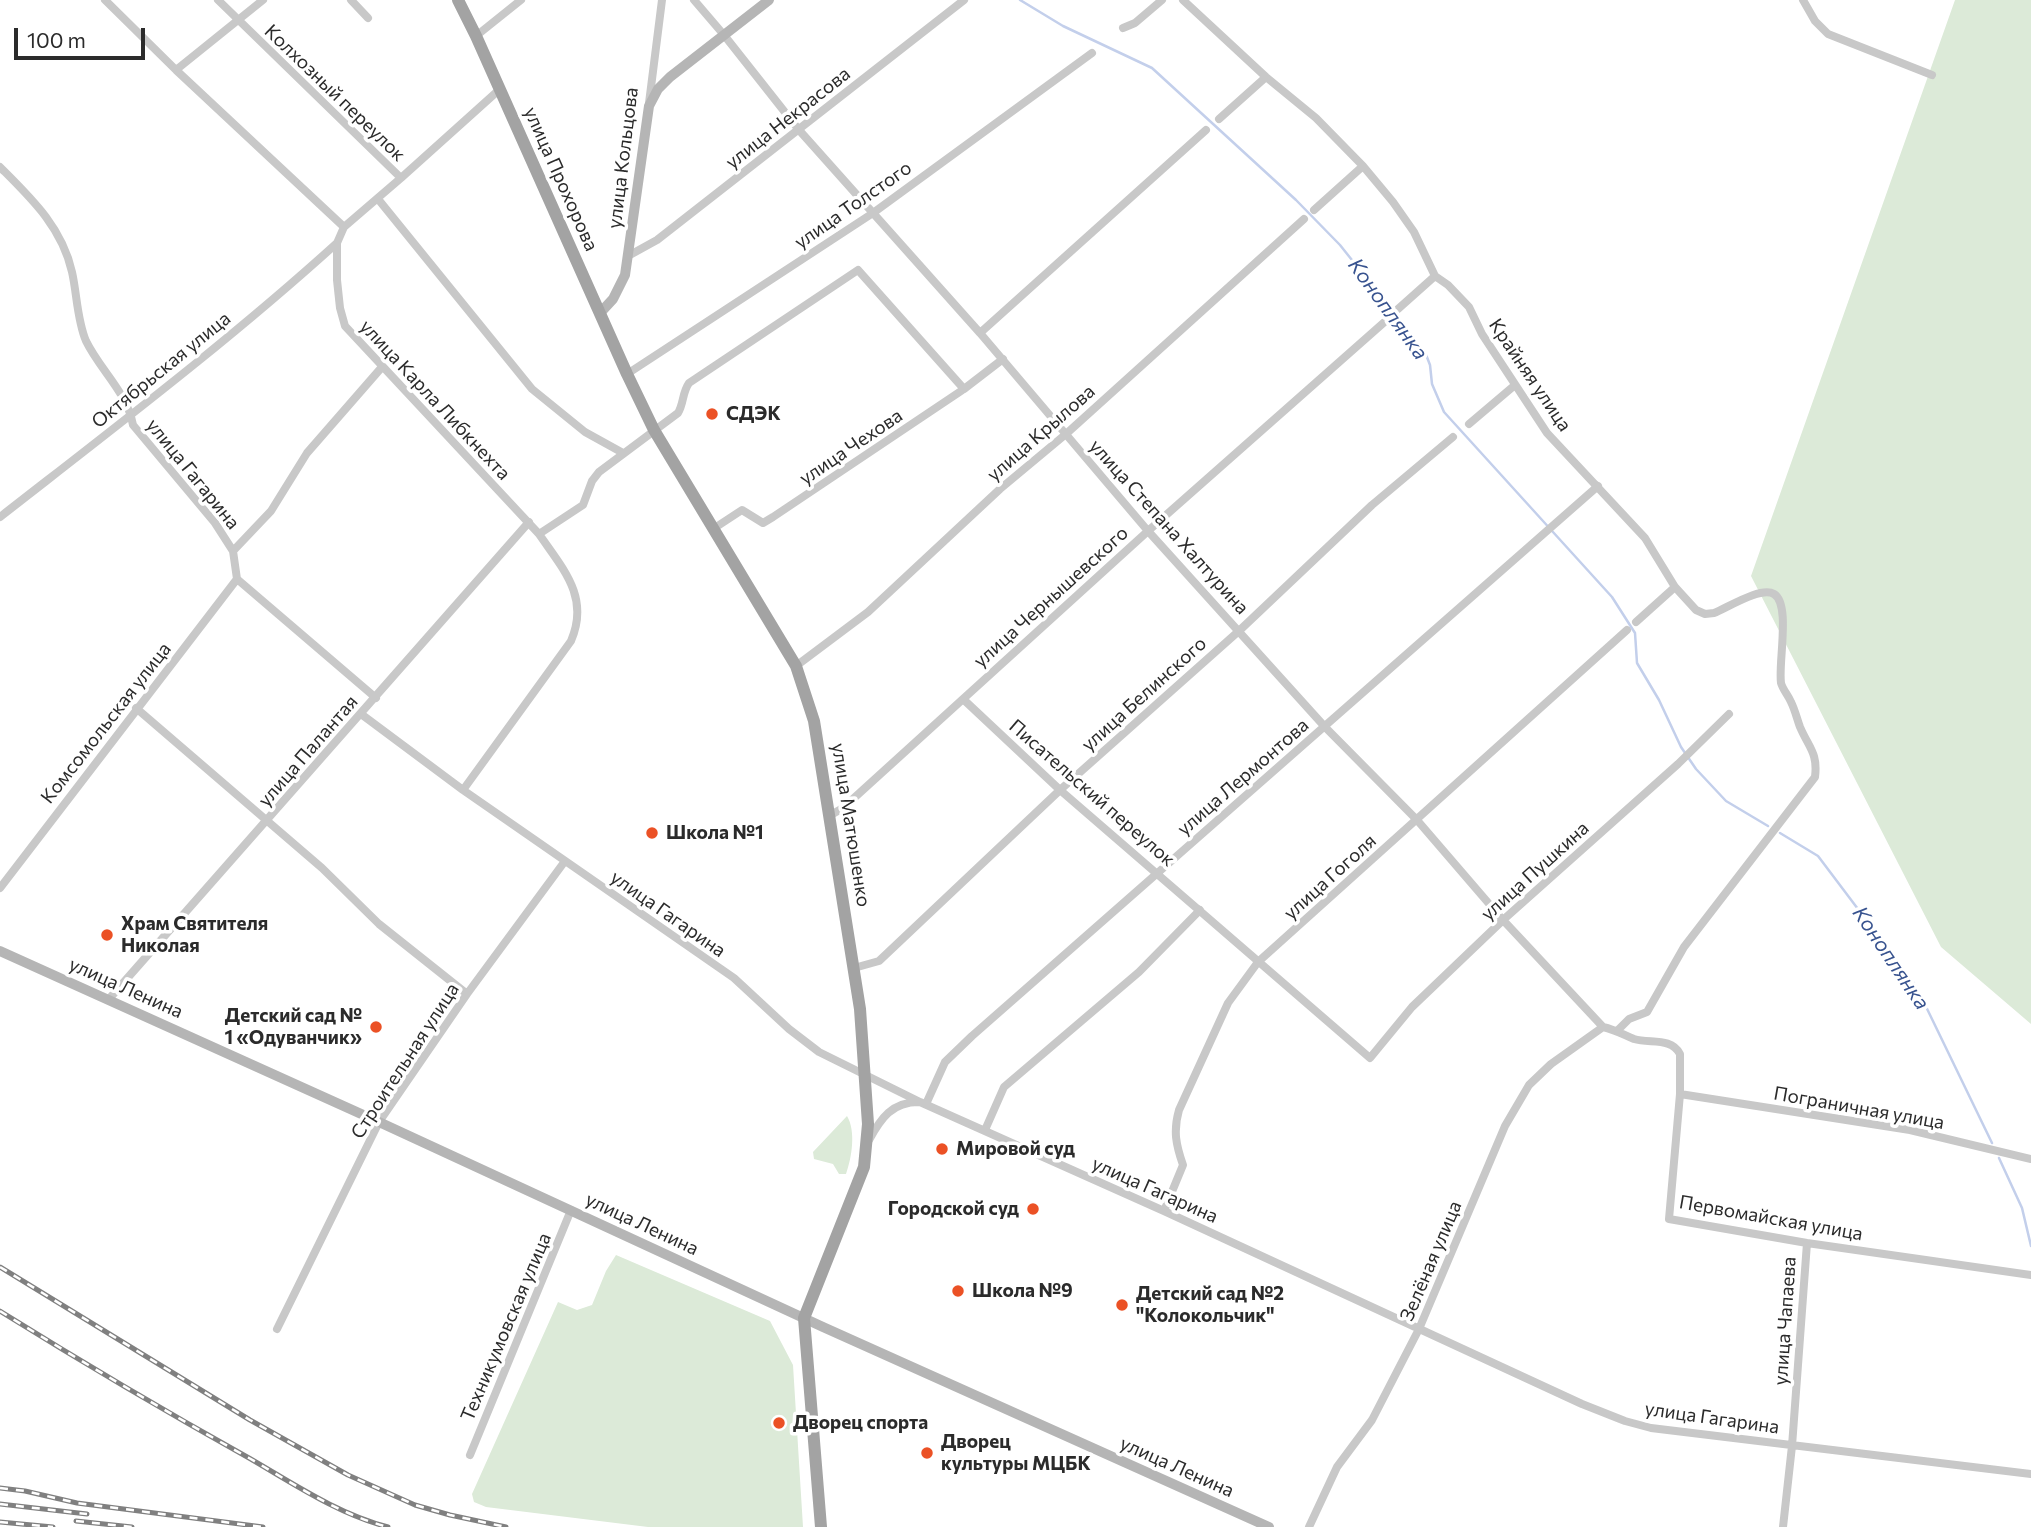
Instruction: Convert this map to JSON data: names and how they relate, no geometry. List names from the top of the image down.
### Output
{
  "streets": {
    "main road": [
      "улица Кольцова",
      "улица Прохорова",
      "улица Матюшенко",
      "улица Ленина"
    ],
    "street": [
      "Колхозный переулок",
      "улица Некрасова",
      "улица Толстого",
      "Октябрьская улица",
      "Крайняя улица",
      "улица Карла Либкнехта",
      "улица Крылова",
      "улица Чехова",
      "улица Гагарина",
      "улица Степана Халтурина",
      "улица Чернышевского",
      "улица Белинского",
      "Комсомольская улица",
      "улица Палантая",
      "улица Лермонтова",
      "Писательский переулок",
      "улица Пушкина",
      "улица Гоголя",
      "Строительная улица",
      "Пограничная улица",
      "Первомайская улица",
      "Зелёная улица",
      "улица Чапаева",
      "Техникумовская улица"
    ]
  },
  "crossings": [
    ["улица Некрасова", "улица Кольцова"],
    ["улица Некрасова", "улица Степана Халтурина"],
    ["улица Кольцова", "улица Прохорова"],
    ["улица Прохорова", "улица Толстого"],
    ["улица Прохорова", "улица Матюшенко"],
    ["улица Толстого", "улица Степана Халтурина"],
    ["улица Толстого", "улица Матюшенко"],
    ["Октябрьская улица", "улица Карла Либкнехта"],
    ["Октябрьская улица", "улица Гагарина"],
    ["Крайняя улица", "улица Лермонтова"],
    ["Крайняя улица", "Первомайская улица"],
    ["улица Карла Либкнехта", "улица Палантая"],
    ["улица Крылова", "улица Степана Халтурина"],
    ["улица Крылова", "улица Матюшенко"],
    ["улица Чехова", "улица Степана Халтурина"],
    ["улица Чехова", "улица Матюшенко"],
    ["улица Гагарина", "Комсомольская улица"],
    ["улица Гагарина", "улица Палантая"],
    ["улица Гагарина", "улица Лермонтова"],
    ["улица Гагарина", "улица Матюшенко"],
    ["улица Гагарина", "улица Гоголя"],
    ["улица Гагарина", "Строительная улица"],
    ["улица Гагарина", "Зелёная улица"],
    ["улица Гагарина", "улица Чапаева"],
    ["улица Степана Халтурина", "улица Чернышевского"],
    ["улица Степана Халтурина", "улица Белинского"],
    ["улица Степана Халтурина", "улица Лермонтова"],
    ["улица Степана Халтурина", "улица Пушкина"],
    ["улица Степана Халтурина", "улица Гоголя"],
    ["улица Степана Халтурина", "Первомайская улица"],
    ["улица Степана Халтурина", "Зелёная улица"],
    ["улица Чернышевского", "Писательский переулок"],
    ["улица Чернышевского", "улица Матюшенко"],
    ["улица Белинского", "Писательский переулок"],
    ["улица Белинского", "улица Матюшенко"],
    ["улица Палантая", "улица Ленина"],
    ["улица Лермонтова", "Писательский переулок"],
    ["Писательский переулок", "улица Пушкина"],
    ["Писательский переулок", "улица Гоголя"],
    ["улица Матюшенко", "улица Ленина"],
    ["улица Ленина", "Строительная улица"],
    ["улица Ленина", "Техникумовская улица"],
    ["Пограничная улица", "Первомайская улица"],
    ["Первомайская улица", "Зелёная улица"],
    ["Первомайская улица", "улица Чапаева"]
  ],
  "water": ["Коноплянка"],
  "places": [
    "СДЭК",
    "Школа №1",
    "Храм Святителя Николая",
    "Детский сад № 1 «Одуванчик»",
    "Мировой суд",
    "Городской суд",
    "Школа №9",
    "Детский сад №2 \"Колокольчик\"",
    "Дворец спорта",
    "Дворец культуры МЦБК"
  ],
  "scale_bar": "100 m"
}
